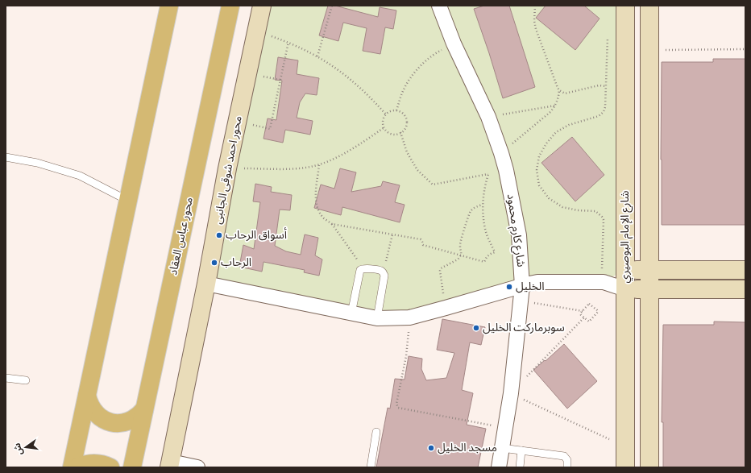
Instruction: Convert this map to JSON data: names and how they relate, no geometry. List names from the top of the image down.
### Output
{
  "streets": {
    "main road": ["محور عباس العقاد"],
    "street": ["محور احمد شوقى الجانبى", "شارع كارم محمود", "شارع الإمام البوصيري"]
  },
  "places": [
    "أسواق الرحاب",
    "الرحاب",
    "الخليل",
    "سوبرماركت الخليل",
    "مسجد الخليل"
  ],
  "north": "left"
}
